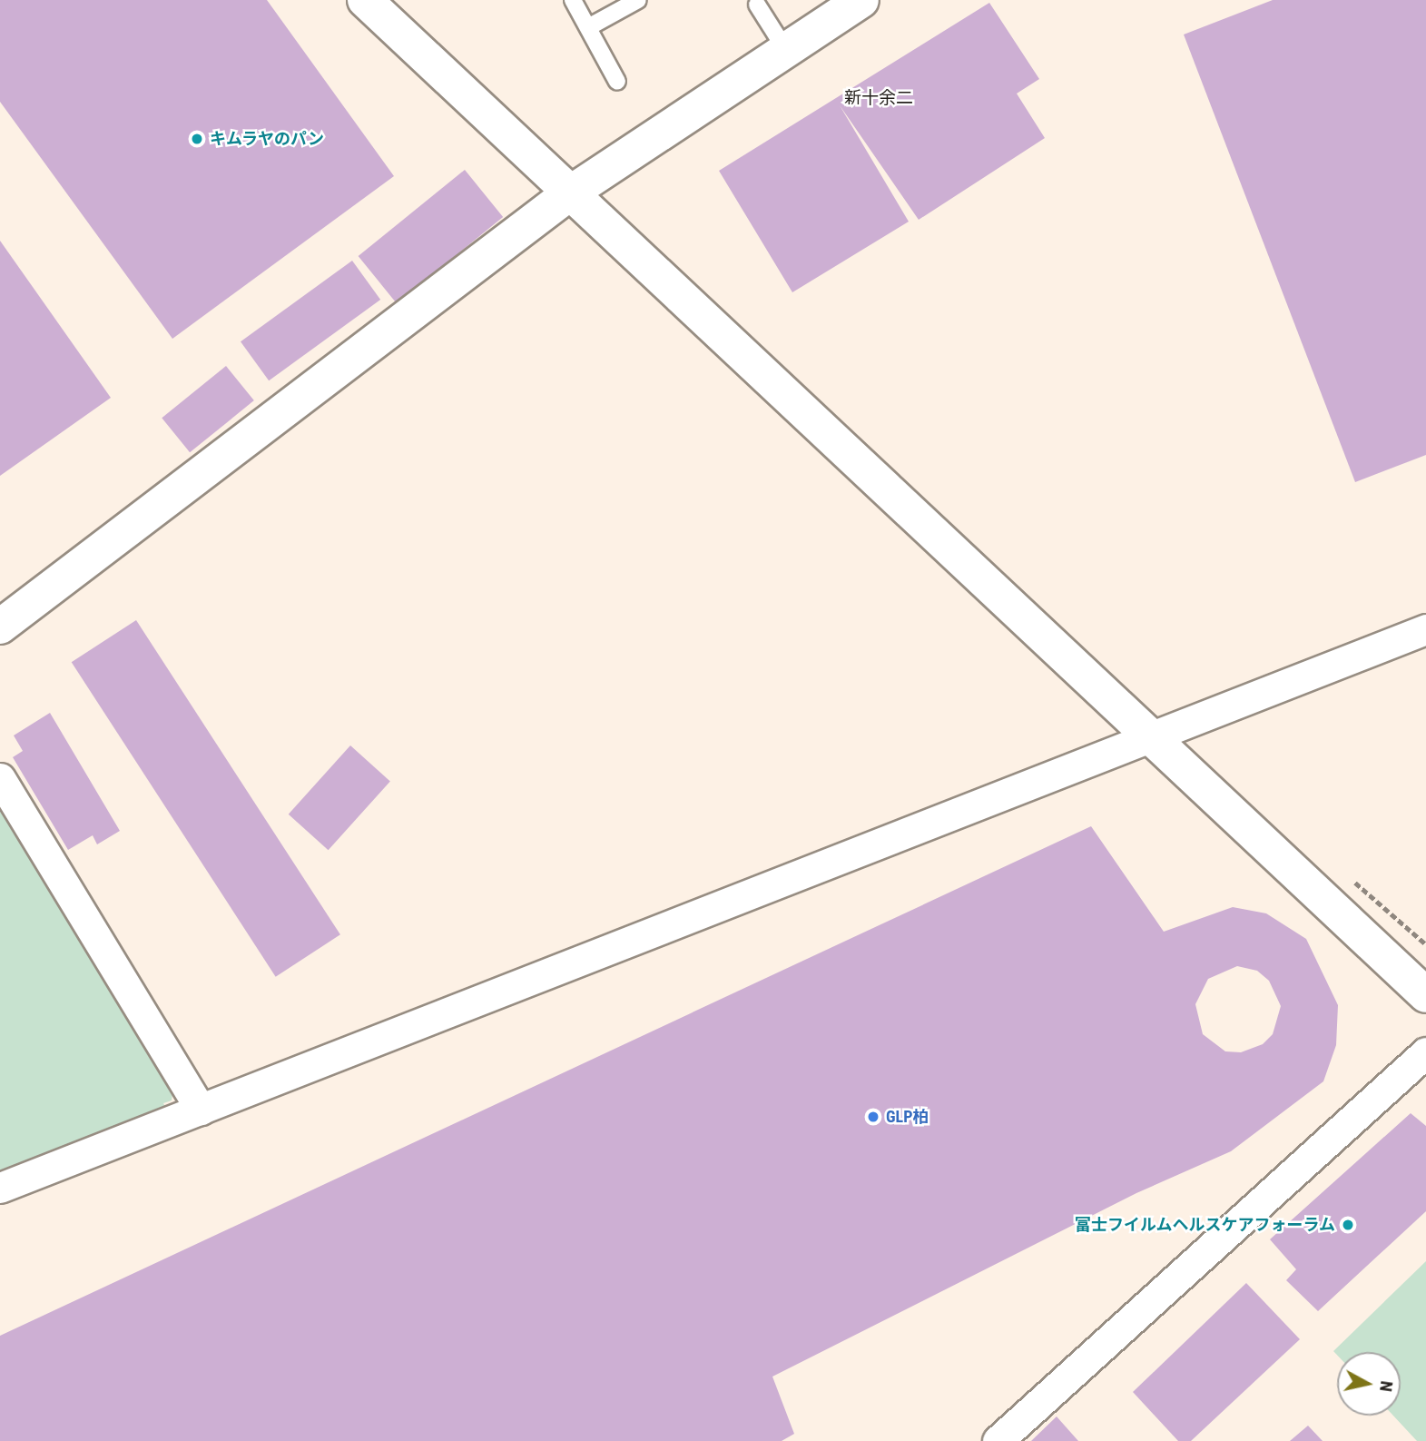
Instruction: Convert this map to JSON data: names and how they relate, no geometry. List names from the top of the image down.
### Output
{
  "districts": ["新十余二"],
  "places": ["キムラヤのパン", "GLP柏", "富士フイルムヘルスケアフォーラム"],
  "north": "right"
}
